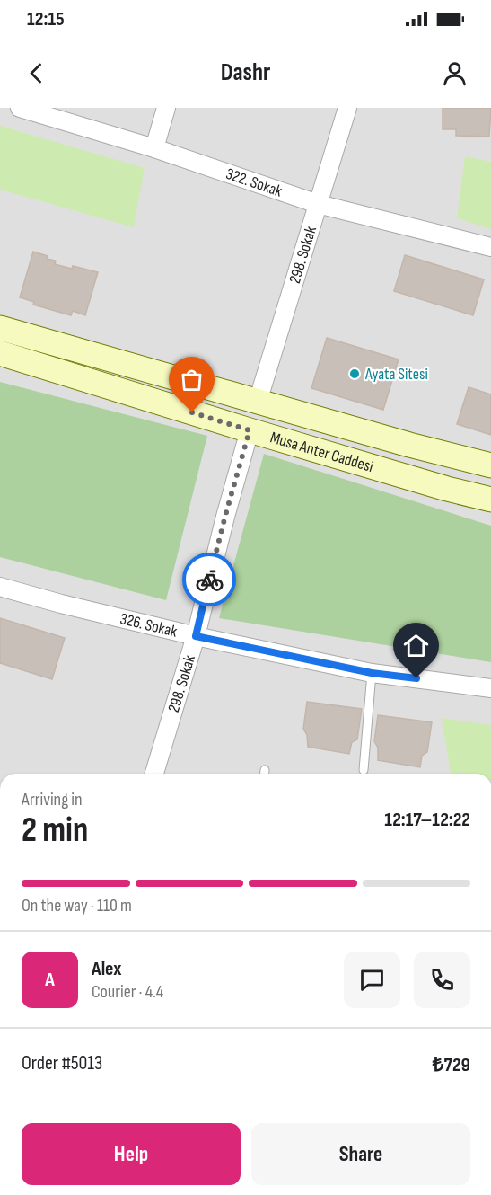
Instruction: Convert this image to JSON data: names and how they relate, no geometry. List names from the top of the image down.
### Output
{
  "streets": {
    "main road": ["Musa Anter Caddesi"],
    "street": ["322. Sokak", "298. Sokak", "326. Sokak"]
  },
  "crossings": [
    ["322. Sokak", "298. Sokak"],
    ["298. Sokak", "Musa Anter Caddesi"],
    ["298. Sokak", "326. Sokak"]
  ],
  "places": ["Ayata Sitesi"],
  "page": {
    "status": "12:15",
    "header": "Dashr",
    "heading": ["2 min", "Arriving in", "12:17–12:22"],
    "panel": [
      "Alex",
      "Courier · 4.4",
      "Order #5013",
      "₺729"
    ],
    "bar": "On the way · 110 m",
    "round": "A",
    "buttons": ["Help", "Share"]
  }
}
